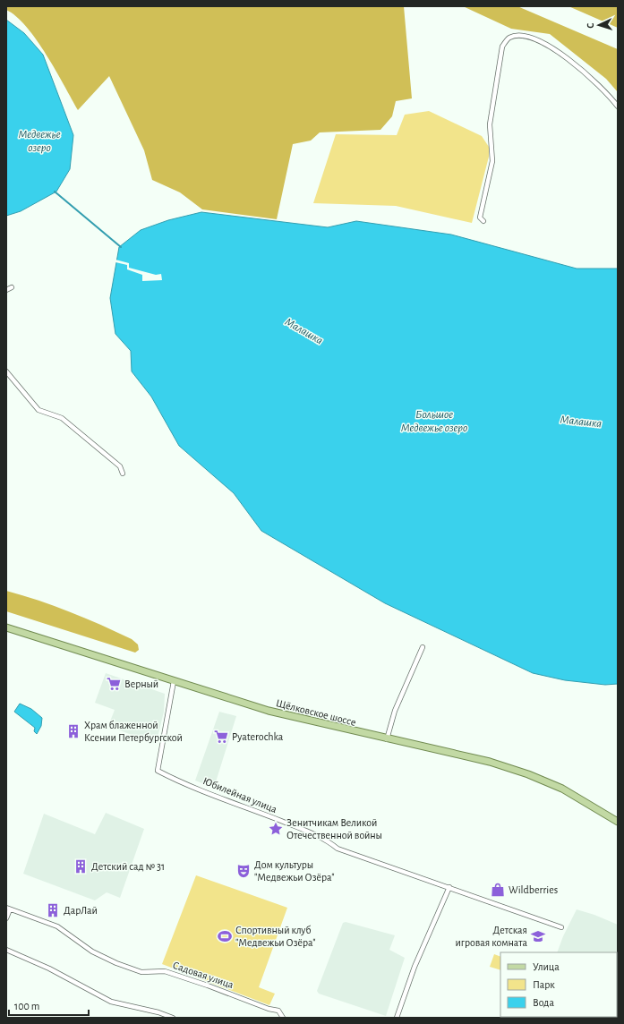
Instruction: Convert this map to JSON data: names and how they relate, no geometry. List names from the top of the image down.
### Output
{
  "streets": {
    "main road": ["Щёлковское шоссе"],
    "street": ["Юбилейная улица", "Садовая улица"]
  },
  "crossings": [
    ["Щёлковское шоссе", "Юбилейная улица"]
  ],
  "water": ["Медвежье озеро", "Малашка", "Большое Медвежье озеро"],
  "places": {
    "supermarket": ["Верный", "Pyaterochka"],
    "building": ["Храм блаженной Ксении Петербургской", "Детский сад № 31", "ДарЛай"],
    "place": ["Зенитчикам Великой Отечественной войны"],
    "theatre": ["Дом культуры \"Медвежьи Озёра\""],
    "shop": ["Wildberries"],
    "sports": ["Спортивный клуб \"Медвежьи Озёра\""],
    "school or university": ["Детская игровая комната"]
  },
  "legend": ["Улица", "Парк", "Вода"],
  "scale_bar": "100 m",
  "north": "left"
}
